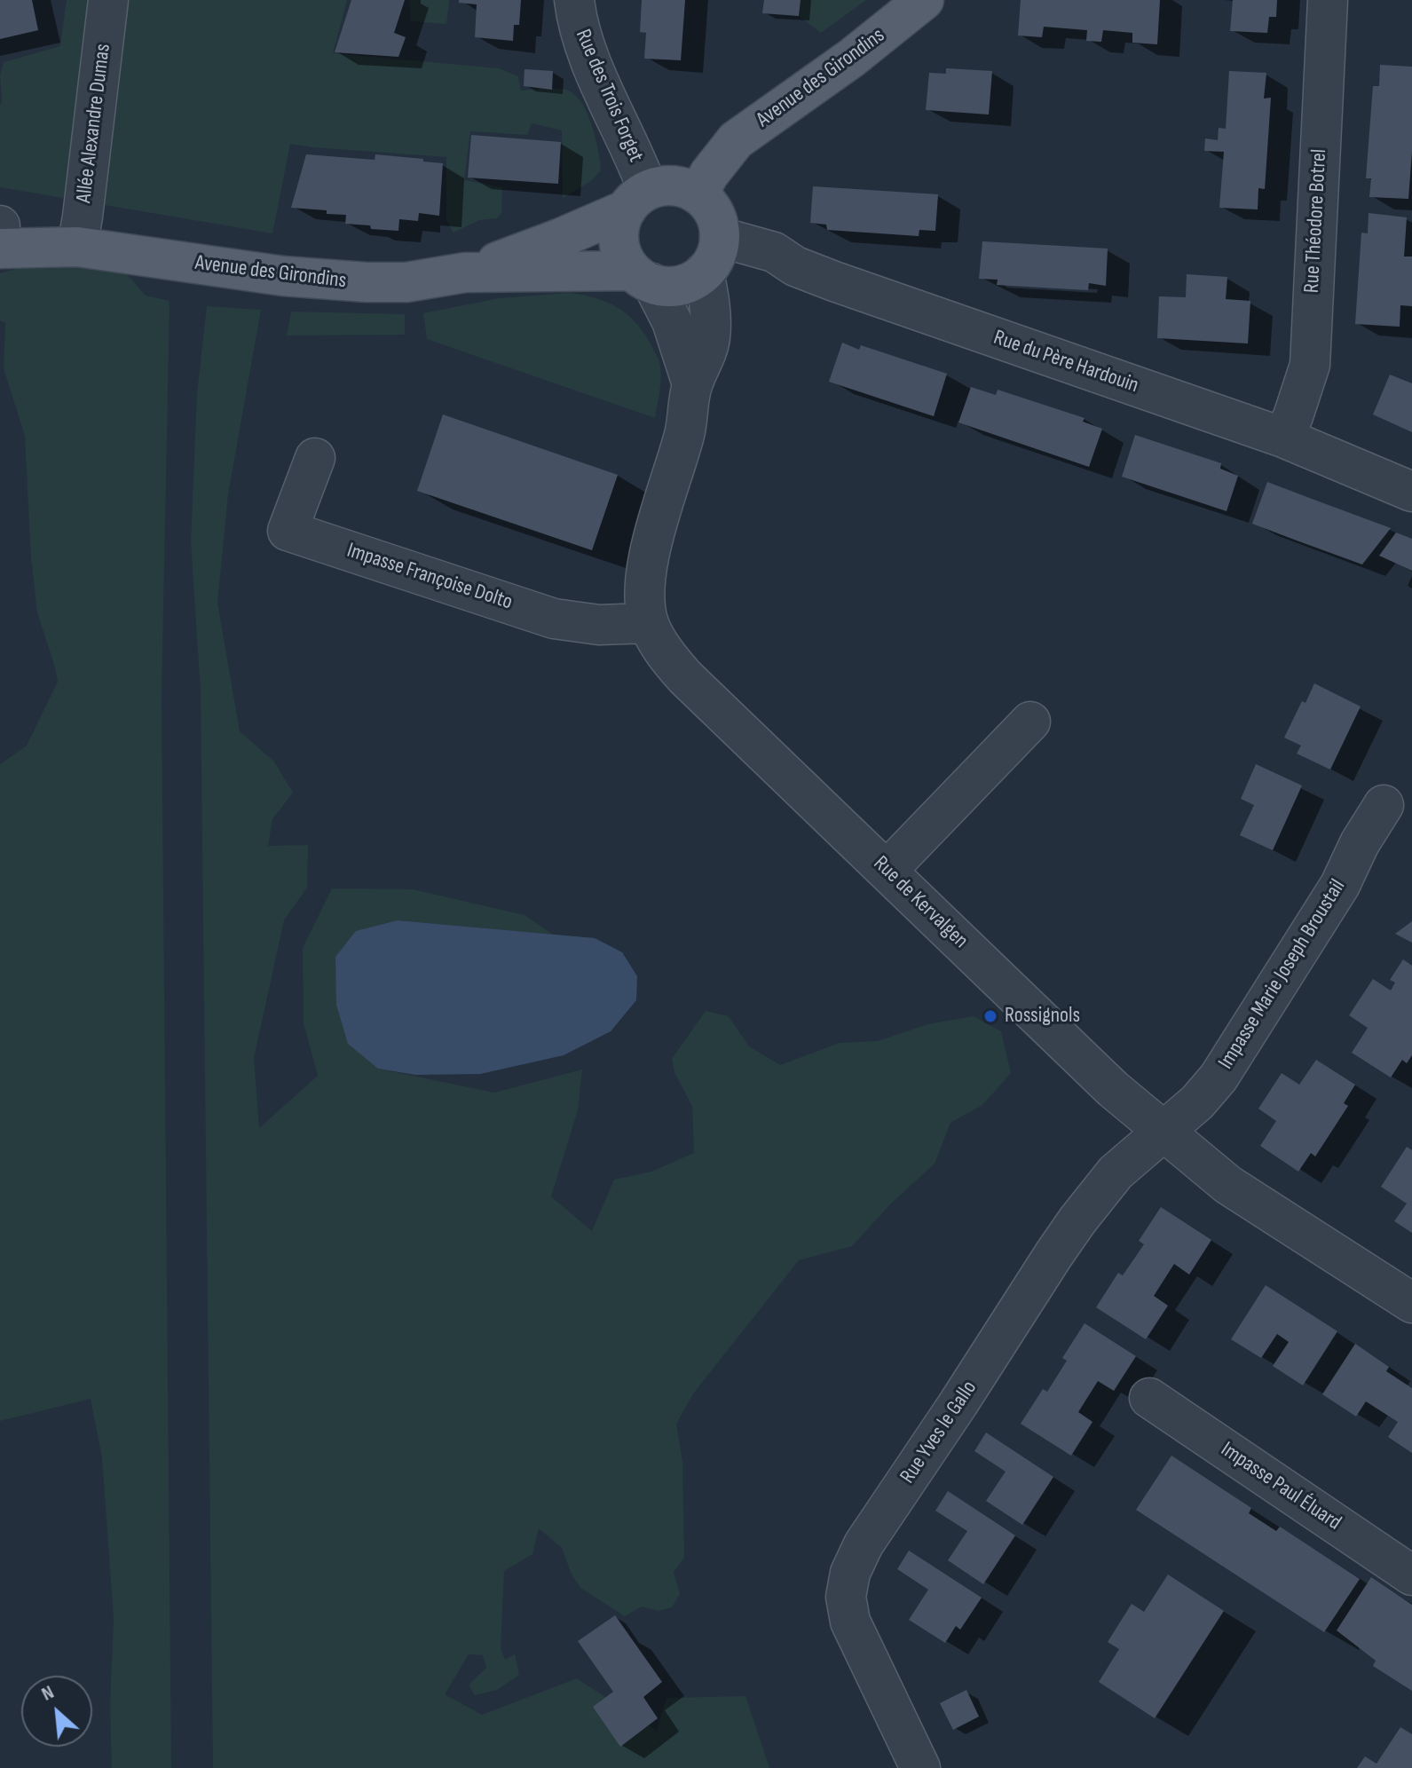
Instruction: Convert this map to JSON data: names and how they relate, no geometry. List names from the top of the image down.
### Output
{
  "streets": {
    "main road": ["Avenue des Girondins"],
    "street": [
      "Rue des Trois Forget",
      "Allée Alexandre Dumas",
      "Rue Théodore Botrel",
      "Rue du Père Hardouin",
      "Impasse Françoise Dolto",
      "Rue de Kervalgen",
      "Impasse Marie Joseph Broustail",
      "Rue Yves le Gallo",
      "Impasse Paul Éluard"
    ]
  },
  "crossings": [
    ["Avenue des Girondins", "Rue des Trois Forget"],
    ["Avenue des Girondins", "Allée Alexandre Dumas"],
    ["Avenue des Girondins", "Rue du Père Hardouin"],
    ["Avenue des Girondins", "Rue de Kervalgen"],
    ["Rue des Trois Forget", "Rue du Père Hardouin"],
    ["Rue des Trois Forget", "Rue de Kervalgen"],
    ["Rue Théodore Botrel", "Rue du Père Hardouin"],
    ["Rue du Père Hardouin", "Rue de Kervalgen"],
    ["Impasse Françoise Dolto", "Rue de Kervalgen"],
    ["Rue de Kervalgen", "Impasse Marie Joseph Broustail"],
    ["Rue de Kervalgen", "Rue Yves le Gallo"],
    ["Impasse Marie Joseph Broustail", "Rue Yves le Gallo"]
  ],
  "places": ["Rossignols"],
  "north": "top left"
}
